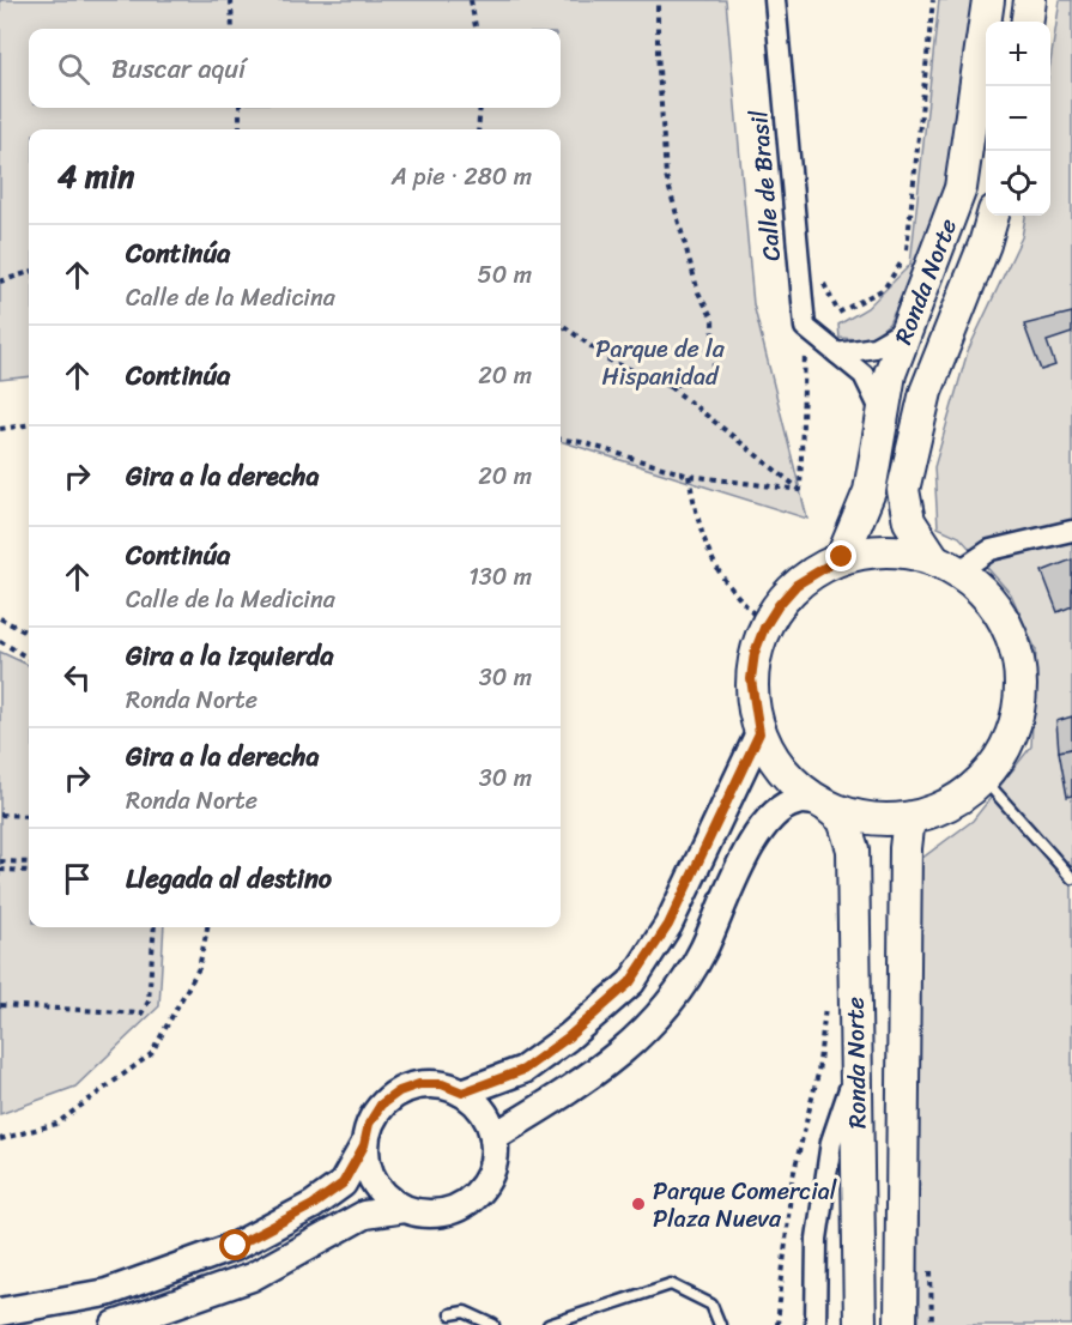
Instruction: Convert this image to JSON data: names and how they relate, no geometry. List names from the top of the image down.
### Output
{
  "streets": {
    "main road": ["Ronda Norte"],
    "street": ["Calle de Brasil"]
  },
  "parks": ["Parque de la Hispanidad"],
  "places": ["Parque Comercial Plaza Nueva"],
  "page": {
    "map_buttons": ["+", "−"],
    "search": "Buscar aquí",
    "heading": ["4 min", "A pie · 280 m"],
    "list": [
      ["Continúa", "Calle de la Medicina", "50 m"],
      ["Continúa", "20 m"],
      ["Gira a la derecha", "20 m"],
      ["Continúa", "Calle de la Medicina", "130 m"],
      ["Gira a la izquierda", "Ronda Norte", "30 m"],
      ["Gira a la derecha", "Ronda Norte", "30 m"],
      "Llegada al destino"
    ]
  }
}
